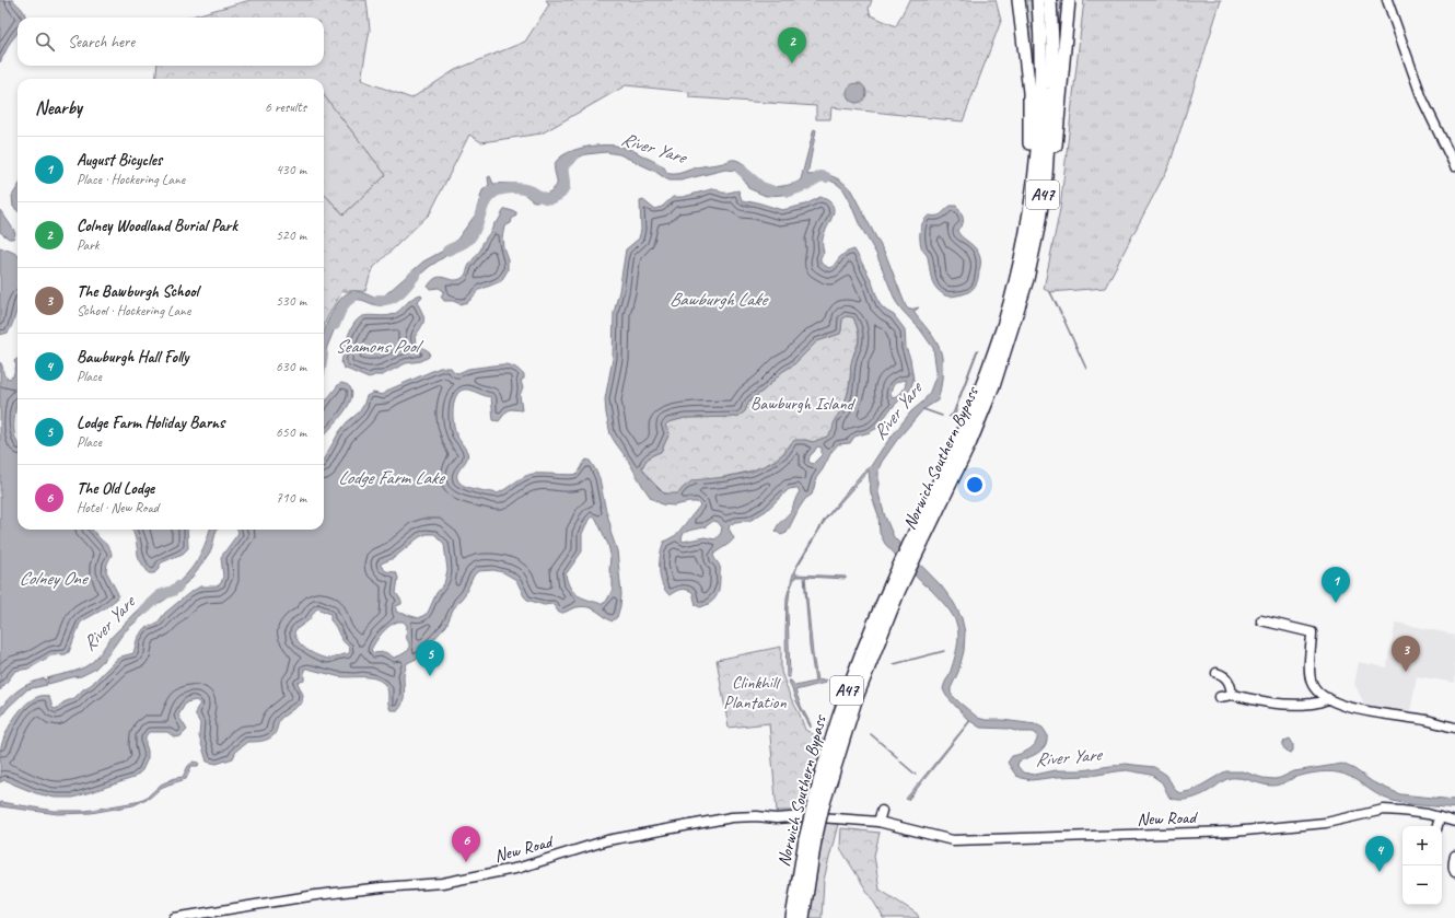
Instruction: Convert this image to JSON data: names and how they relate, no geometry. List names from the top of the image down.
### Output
{
  "streets": {
    "highway": ["A47", "Norwich Southern Bypass"],
    "street": ["New Road"]
  },
  "crossings": [
    ["A47", "Norwich Southern Bypass"]
  ],
  "water": [
    "River Yare",
    "Bawburgh Lake",
    "Seamons Pool",
    "Lodge Farm Lake",
    "Colney One"
  ],
  "parks": ["Bawburgh Island", "Clinkhill Plantation"],
  "page": {
    "search": "Search here",
    "pins": [
      "2",
      "1",
      "3",
      "5",
      "6",
      "4"
    ],
    "heading": ["Nearby", "6 results"],
    "list": [
      {
        "mark": "1",
        "name": "August Bicycles",
        "note": "Place · Hockering Lane",
        "value": "430 m"
      },
      {
        "mark": "2",
        "name": "Colney Woodland Burial Park",
        "note": "Park",
        "value": "520 m"
      },
      {
        "mark": "3",
        "name": "The Bawburgh School",
        "note": "School · Hockering Lane",
        "value": "530 m"
      },
      {
        "mark": "4",
        "name": "Bawburgh Hall Folly",
        "note": "Place",
        "value": "630 m"
      },
      {
        "mark": "5",
        "name": "Lodge Farm Holiday Barns",
        "note": "Place",
        "value": "650 m"
      },
      {
        "mark": "6",
        "name": "The Old Lodge",
        "note": "Hotel · New Road",
        "value": "710 m"
      }
    ],
    "map_buttons": ["+", "−"]
  }
}
